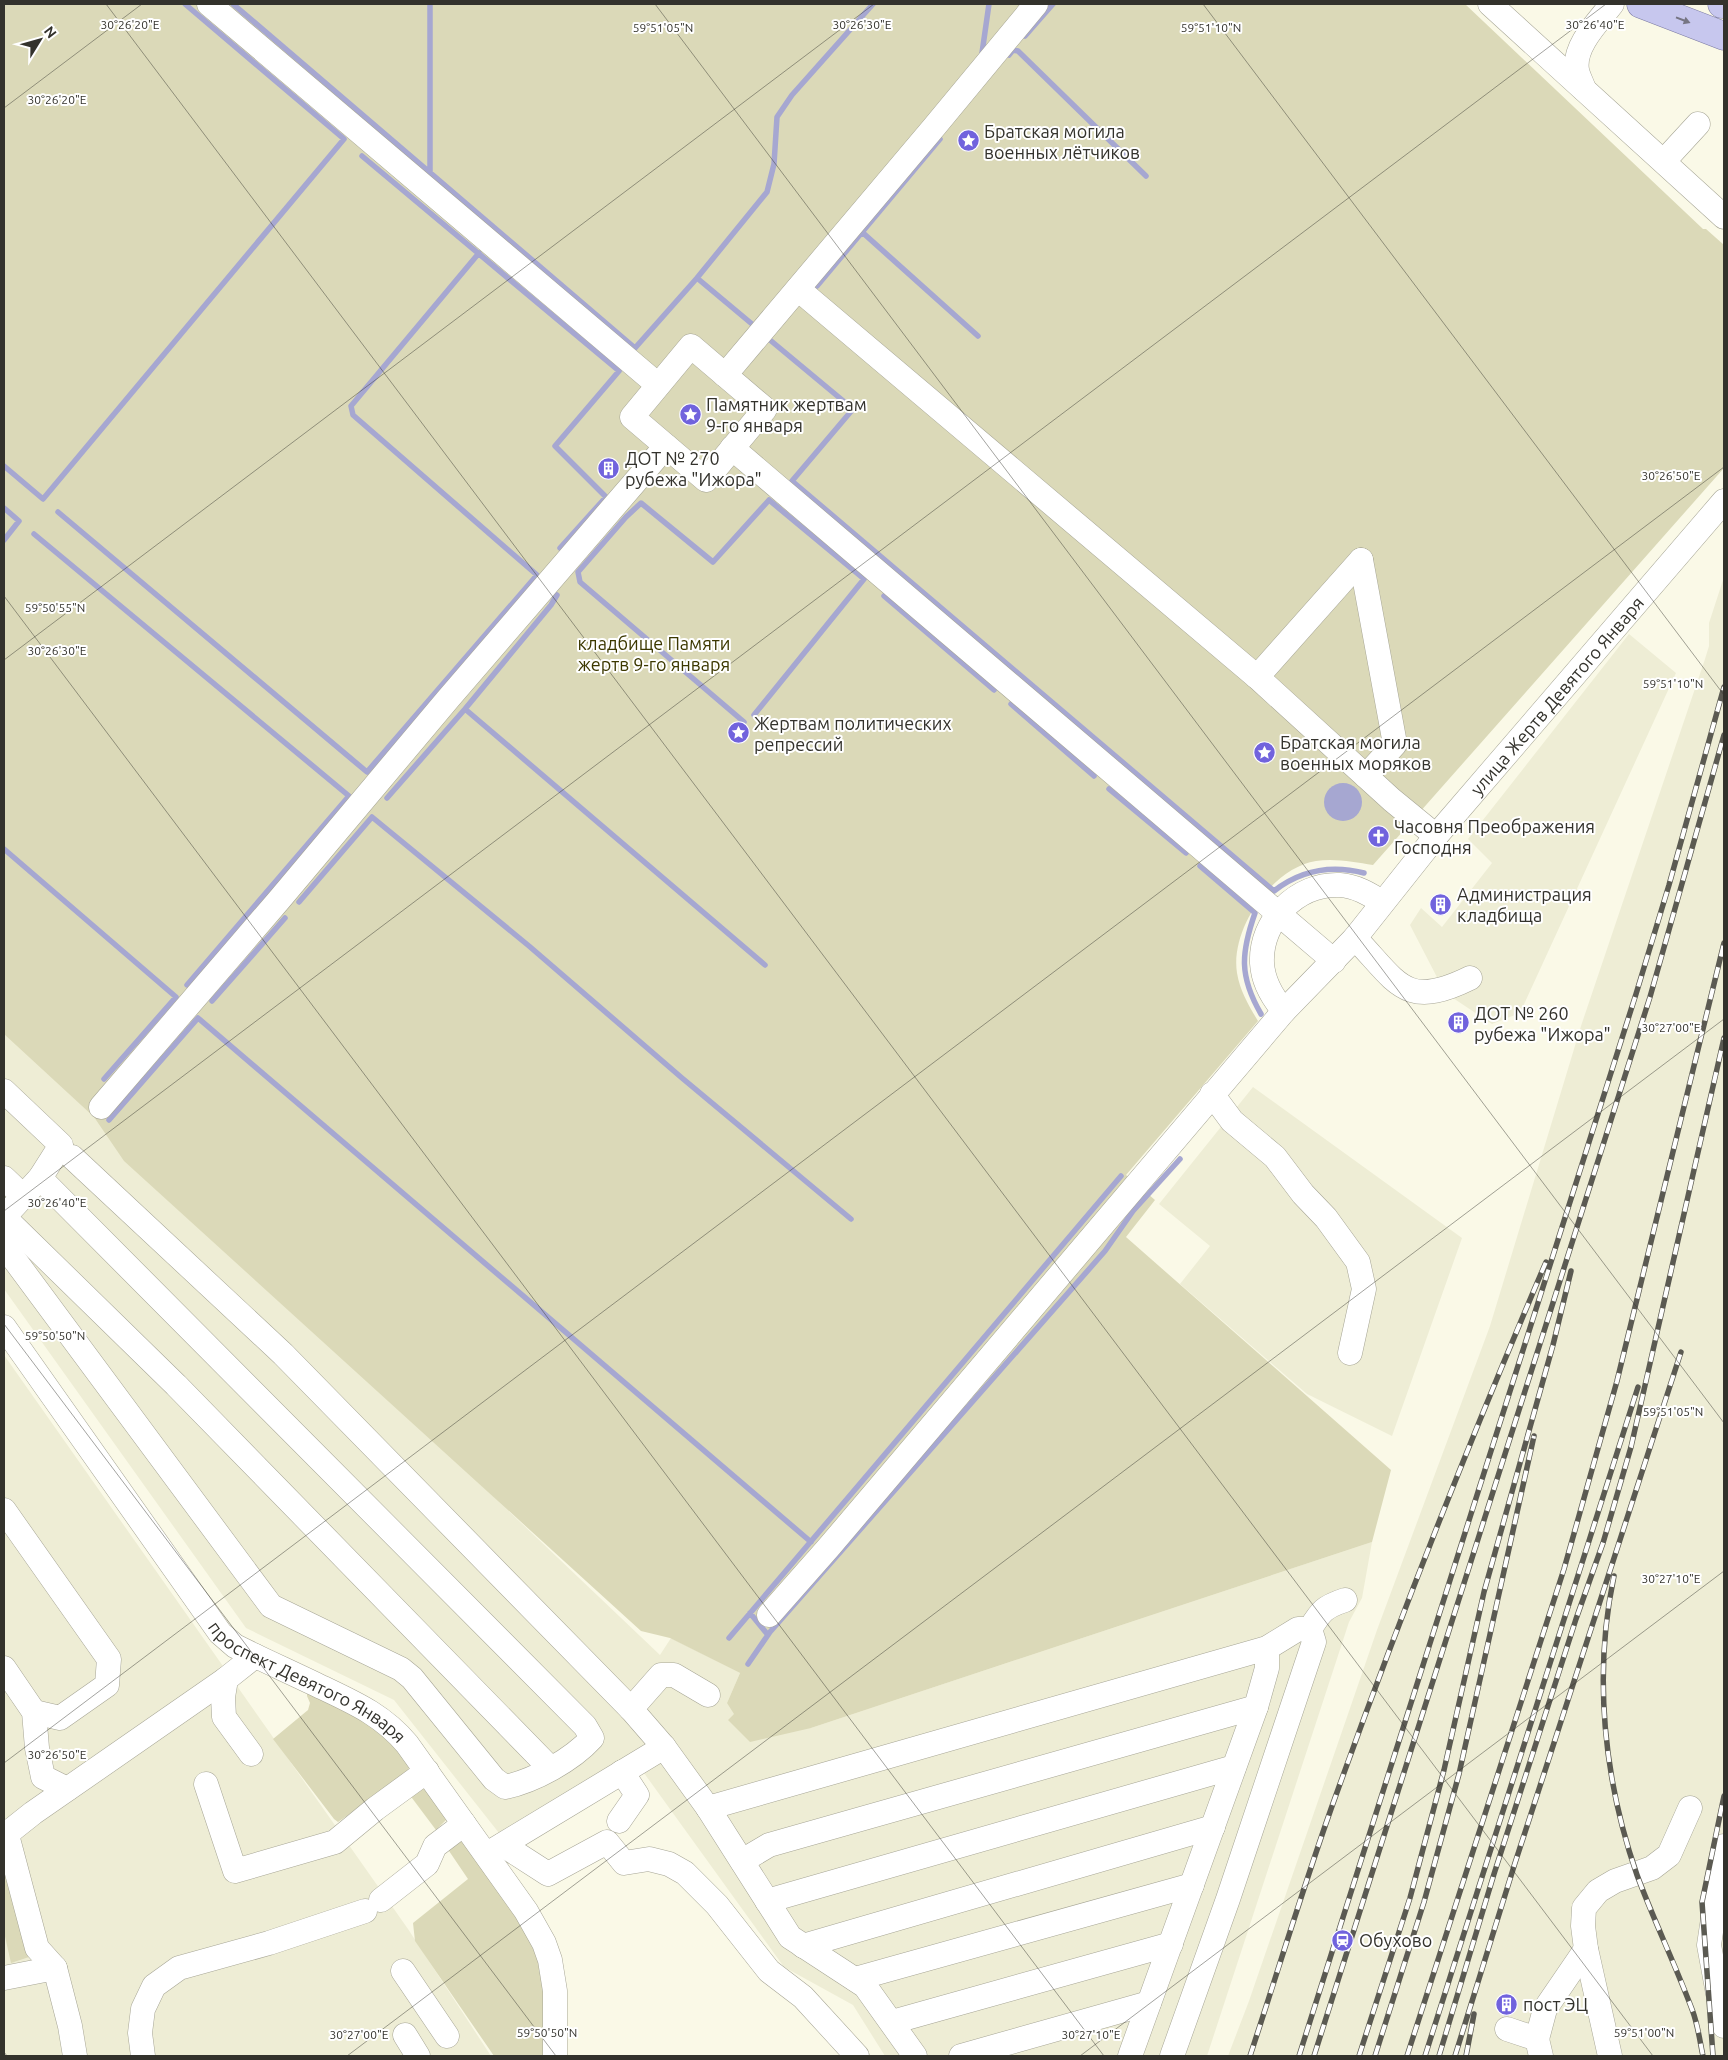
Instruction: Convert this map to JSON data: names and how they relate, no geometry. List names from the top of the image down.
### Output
{
  "streets": {
    "street": ["улица Жертв Девятого Января", "проспект Девятого Января"]
  },
  "parks": ["кладбище Памяти жертв 9-го января"],
  "places": {
    "place": [
      "Братская могила военных лётчиков",
      "Памятник жертвам 9-го января",
      "Жертвам политических репрессий",
      "Братская могила военных моряков"
    ],
    "building": [
      "ДОТ № 270 рубежа \"Ижора\"",
      "Администрация кладбища",
      "ДОТ № 260 рубежа \"Ижора\"",
      "пост ЭЦ"
    ],
    "church": ["Часовня Преображения Господня"],
    "station": ["Обухово"]
  },
  "north": "top right",
  "coordinates": [
    "30°26'20\"E",
    "30°26'30\"E",
    "30°26'40\"E",
    "59°51'05\"N",
    "59°51'10\"N",
    "30°26'50\"E",
    "59°50'55\"N",
    "30°27'00\"E",
    "59°50'50\"N",
    "30°27'10\"E",
    "59°51'00\"N"
  ]
}
